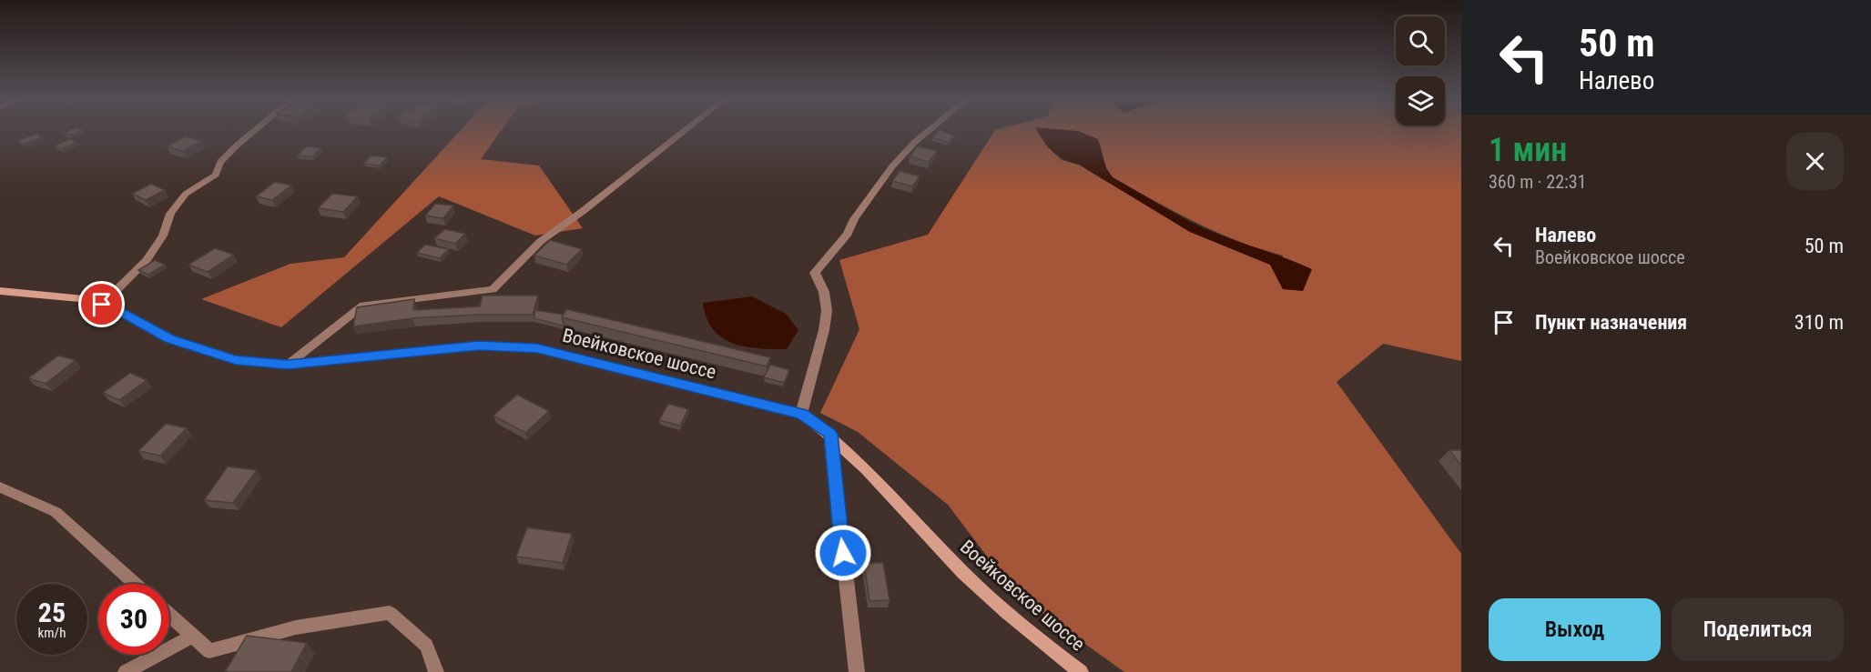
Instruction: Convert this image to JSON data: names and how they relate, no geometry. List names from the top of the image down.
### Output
{
  "streets": {
    "street": ["Воейковское шоссе"]
  },
  "page": {
    "turn": ["50 m", "Налево"],
    "heading": ["1 мин", "360 m · 22:31"],
    "list": [
      {
        "name": "Налево",
        "note": "Воейковское шоссе",
        "value": "50 m"
      },
      {
        "name": "Пункт назначения",
        "value": "310 m"
      }
    ],
    "speed": "25 km/h",
    "limit": "30",
    "buttons": ["Выход", "Поделиться"]
  }
}
